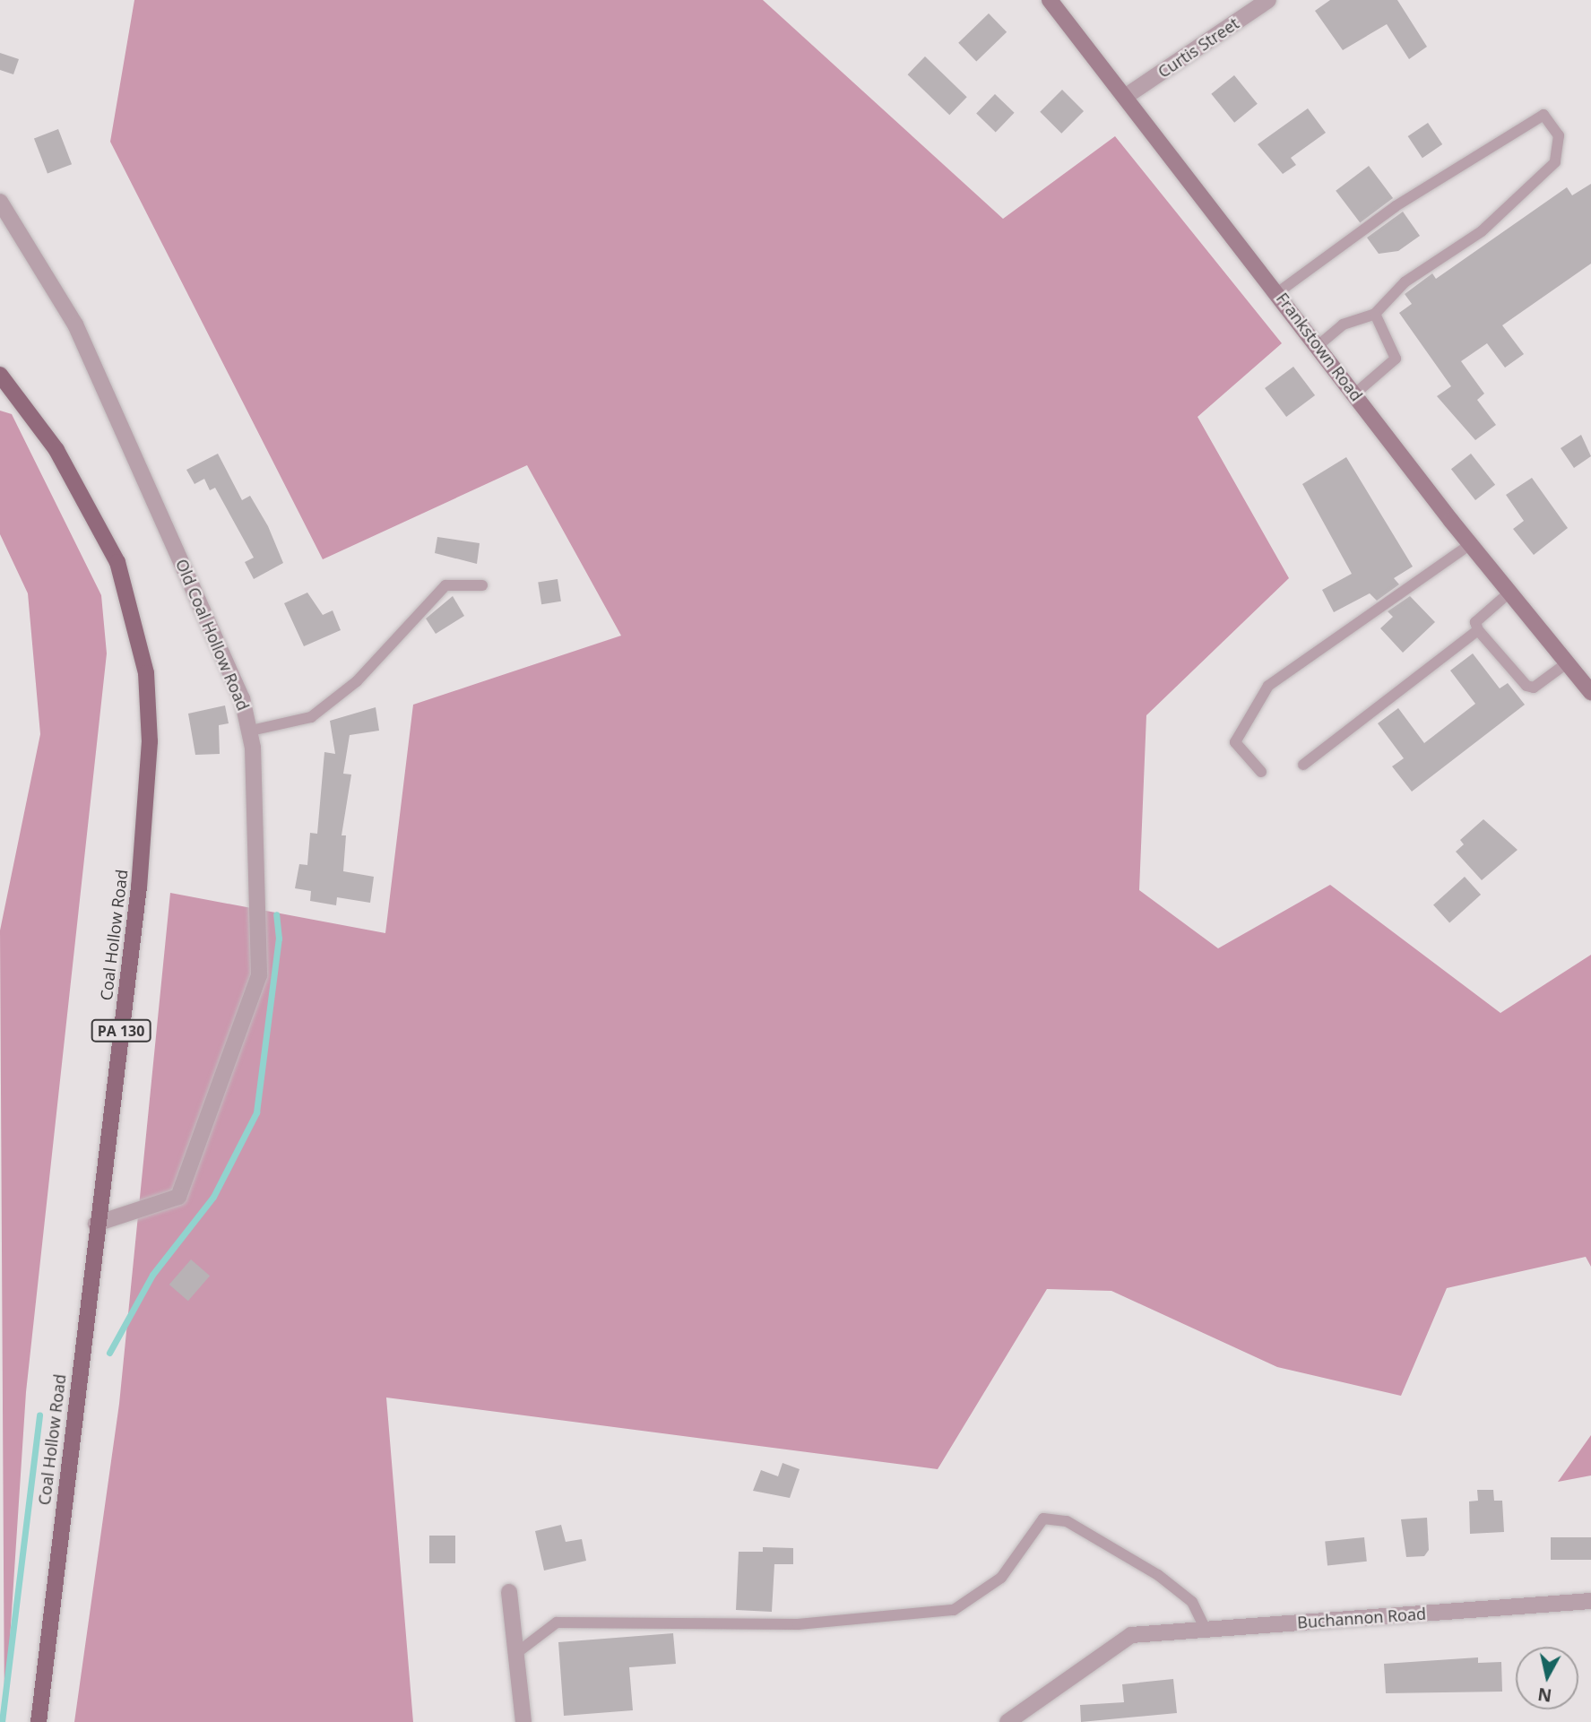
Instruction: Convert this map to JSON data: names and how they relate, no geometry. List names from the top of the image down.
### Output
{
  "streets": {
    "main road": ["Frankstown Road", "Coal Hollow Road", "PA 130"],
    "street": ["Curtis Street", "Old Coal Hollow Road", "Buchannon Road"]
  },
  "crossings": [
    ["Curtis Street", "Frankstown Road"],
    ["Old Coal Hollow Road", "Coal Hollow Road"]
  ],
  "north": "bottom"
}
